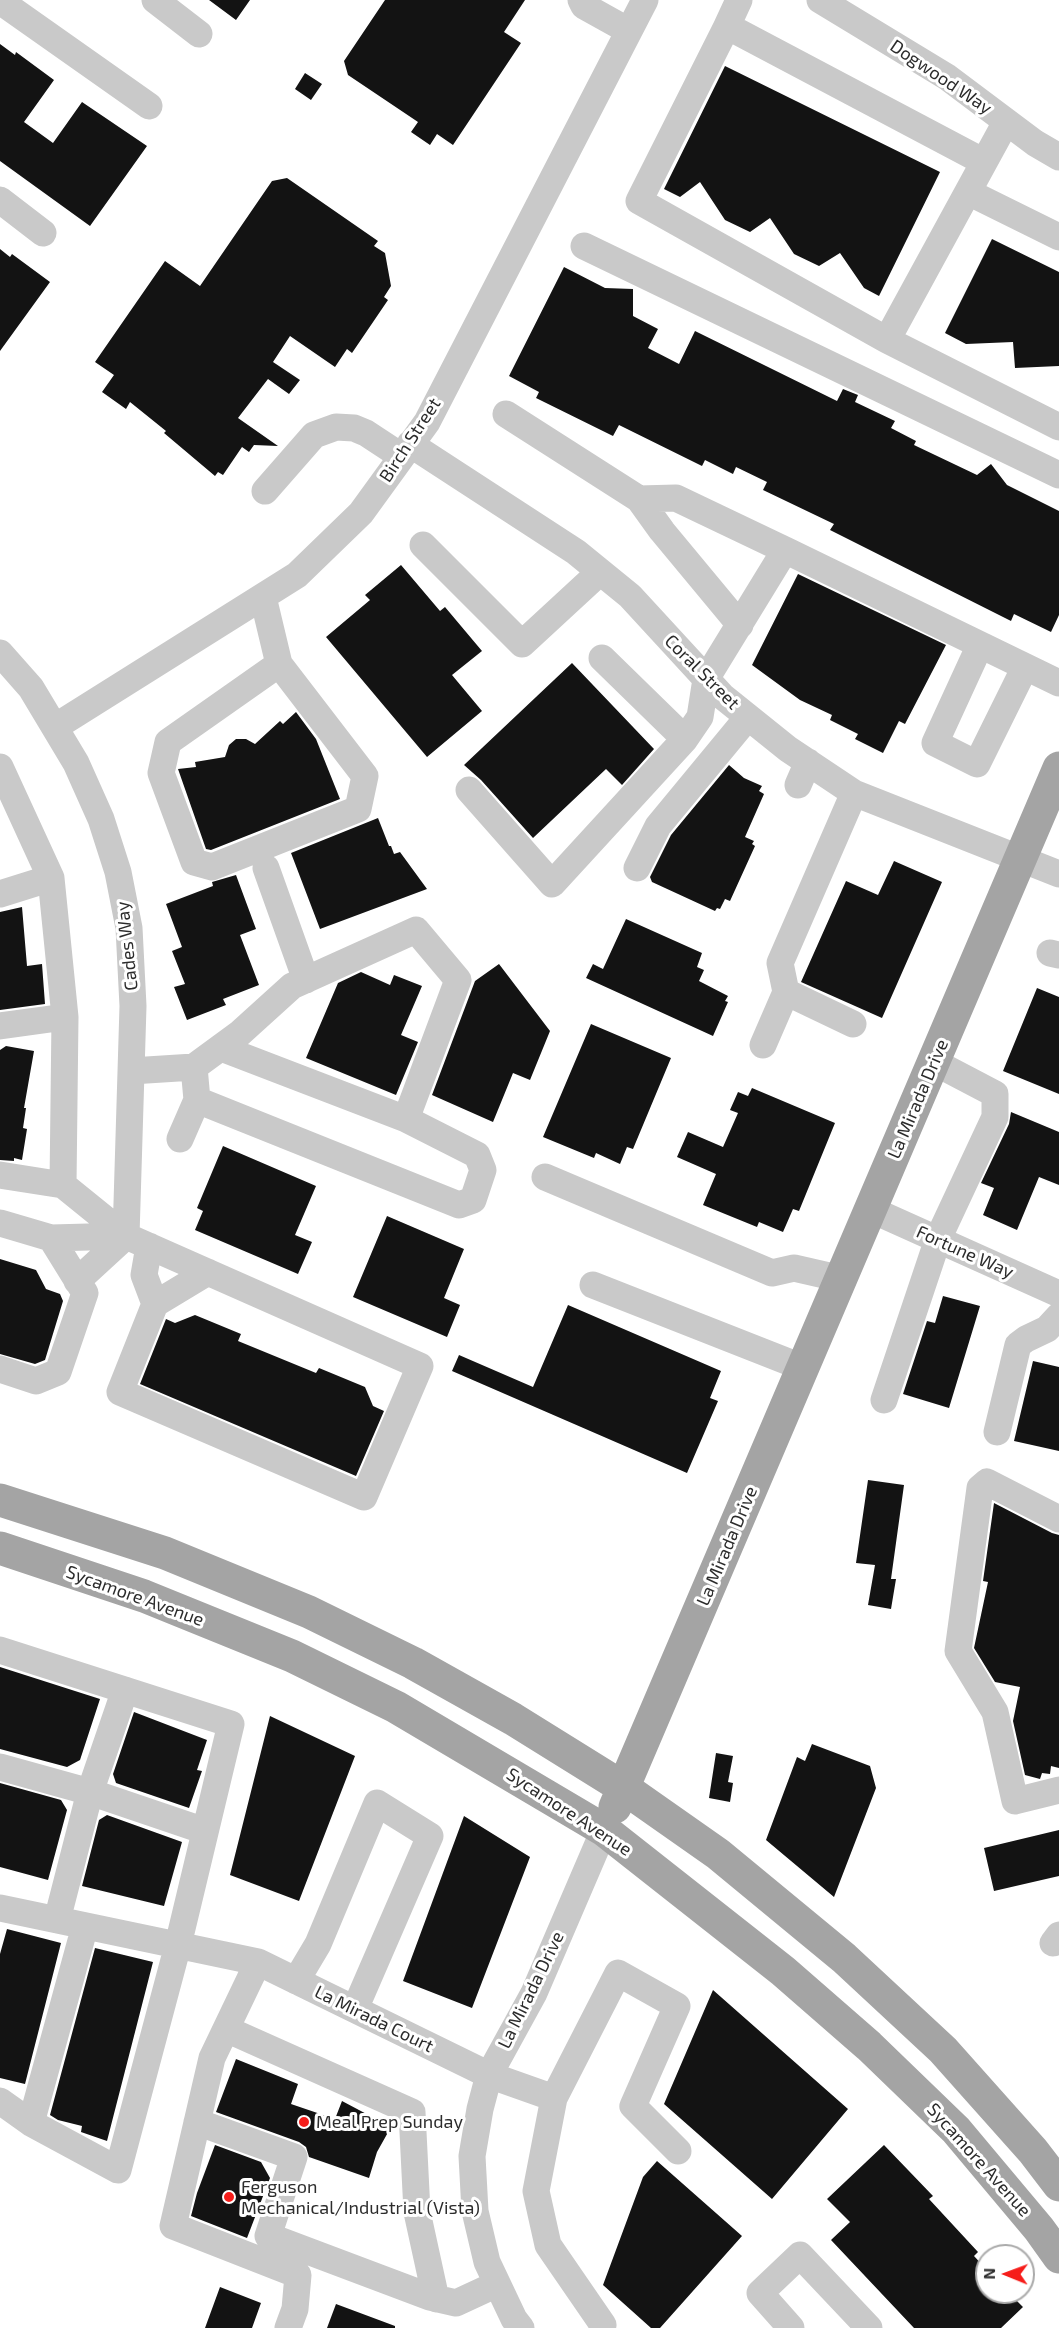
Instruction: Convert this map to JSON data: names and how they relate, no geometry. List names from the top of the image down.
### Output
{
  "streets": {
    "main road": ["La Mirada Drive", "Sycamore Avenue"],
    "street": [
      "Dogwood Way",
      "Birch Street",
      "Coral Street",
      "Cades Way",
      "Fortune Way",
      "La Mirada Court"
    ]
  },
  "crossings": [
    ["Birch Street", "Coral Street"],
    ["Birch Street", "Cades Way"],
    ["Coral Street", "La Mirada Drive"],
    ["La Mirada Drive", "Fortune Way"],
    ["La Mirada Drive", "Sycamore Avenue"],
    ["La Mirada Drive", "La Mirada Court"]
  ],
  "places": ["Meal Prep Sunday", "Ferguson Mechanical/Industrial (Vista)"],
  "north": "left"
}
